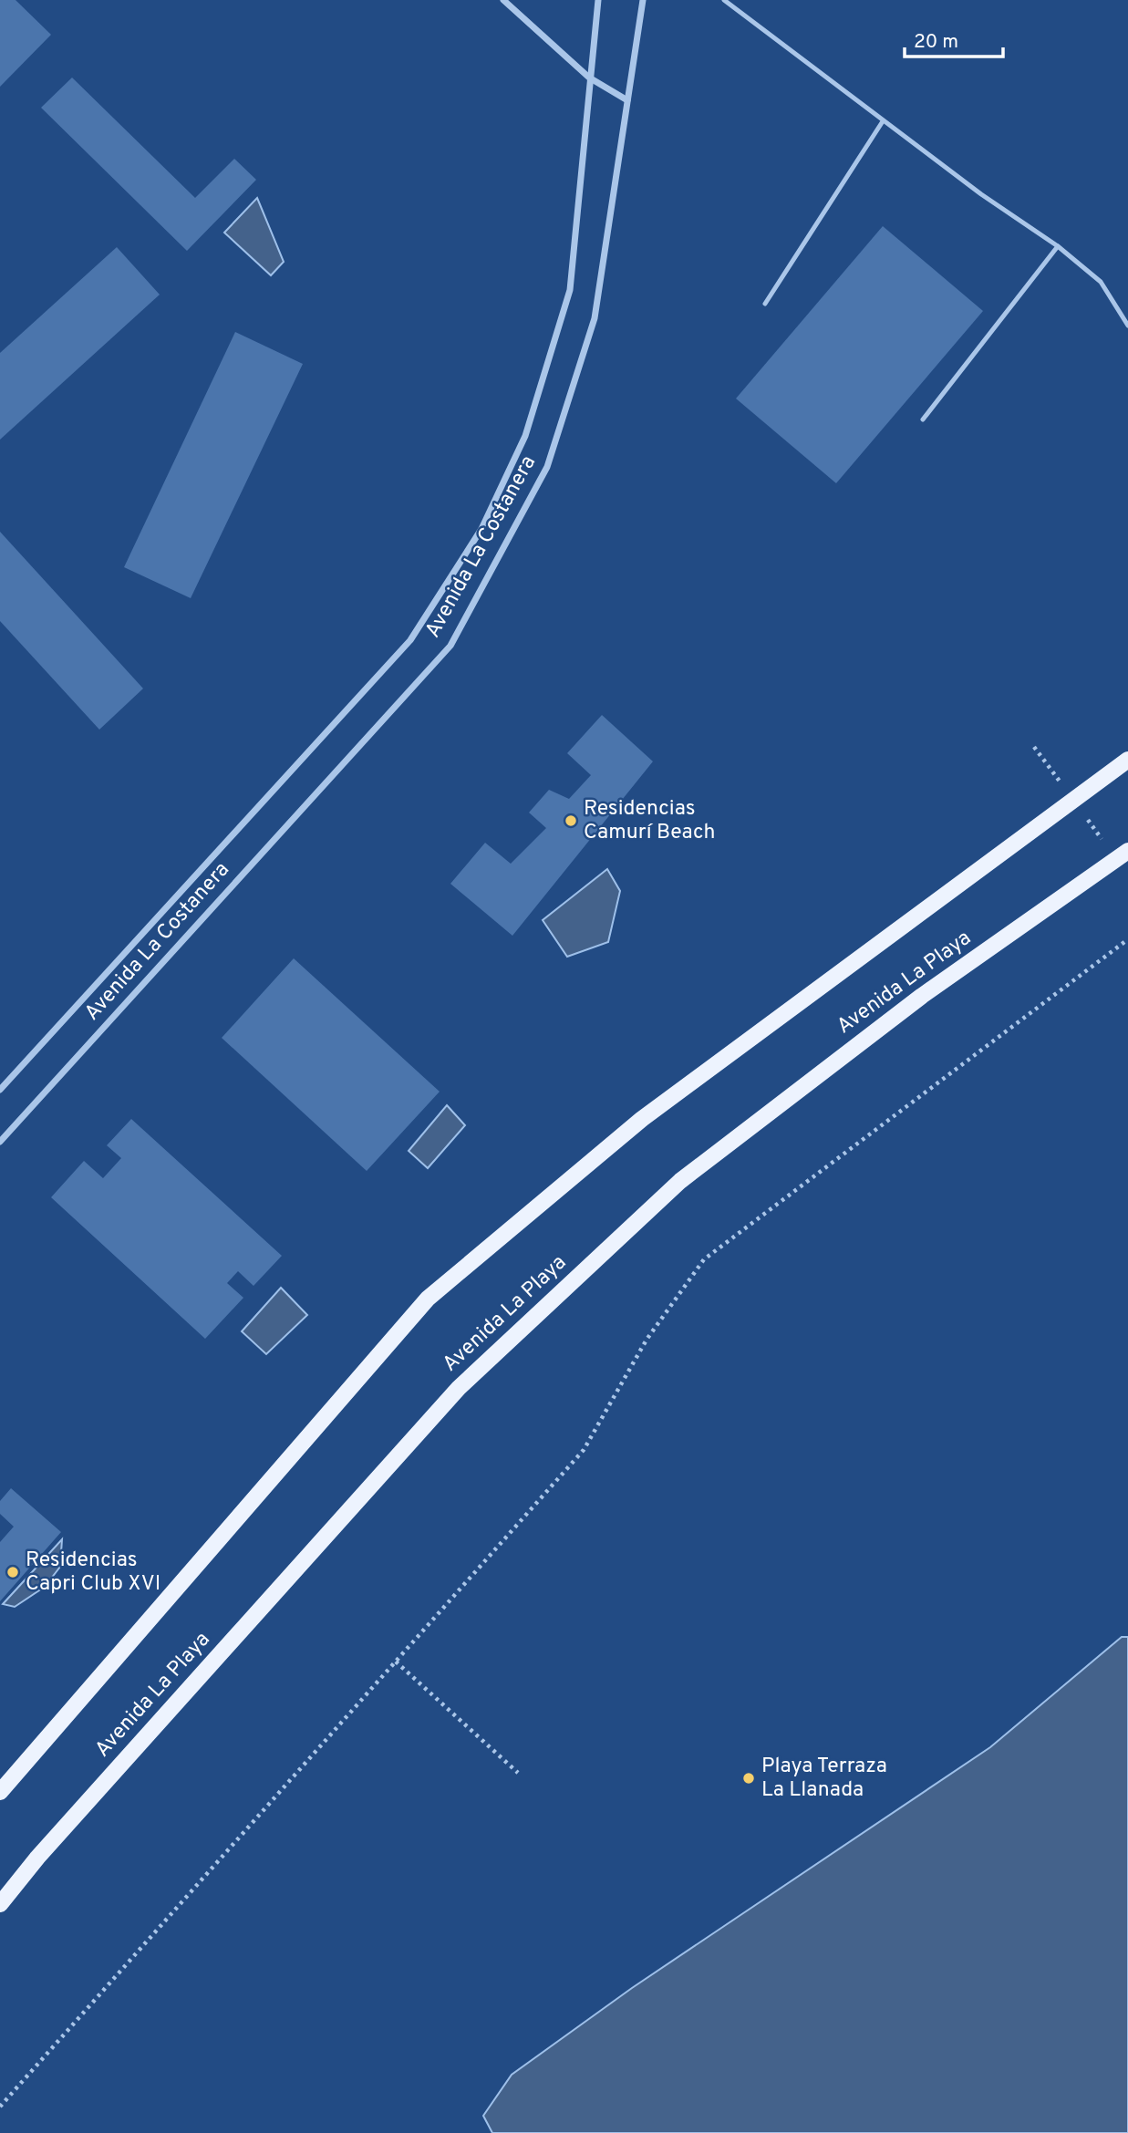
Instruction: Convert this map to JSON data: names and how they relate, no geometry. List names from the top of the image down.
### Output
{
  "streets": {
    "main road": ["Avenida La Playa"],
    "street": ["Avenida La Costanera"]
  },
  "places": ["Residencias Camurí Beach", "Residencias Capri Club XVI", "Playa Terraza La Llanada"],
  "scale_bar": "20 m"
}
